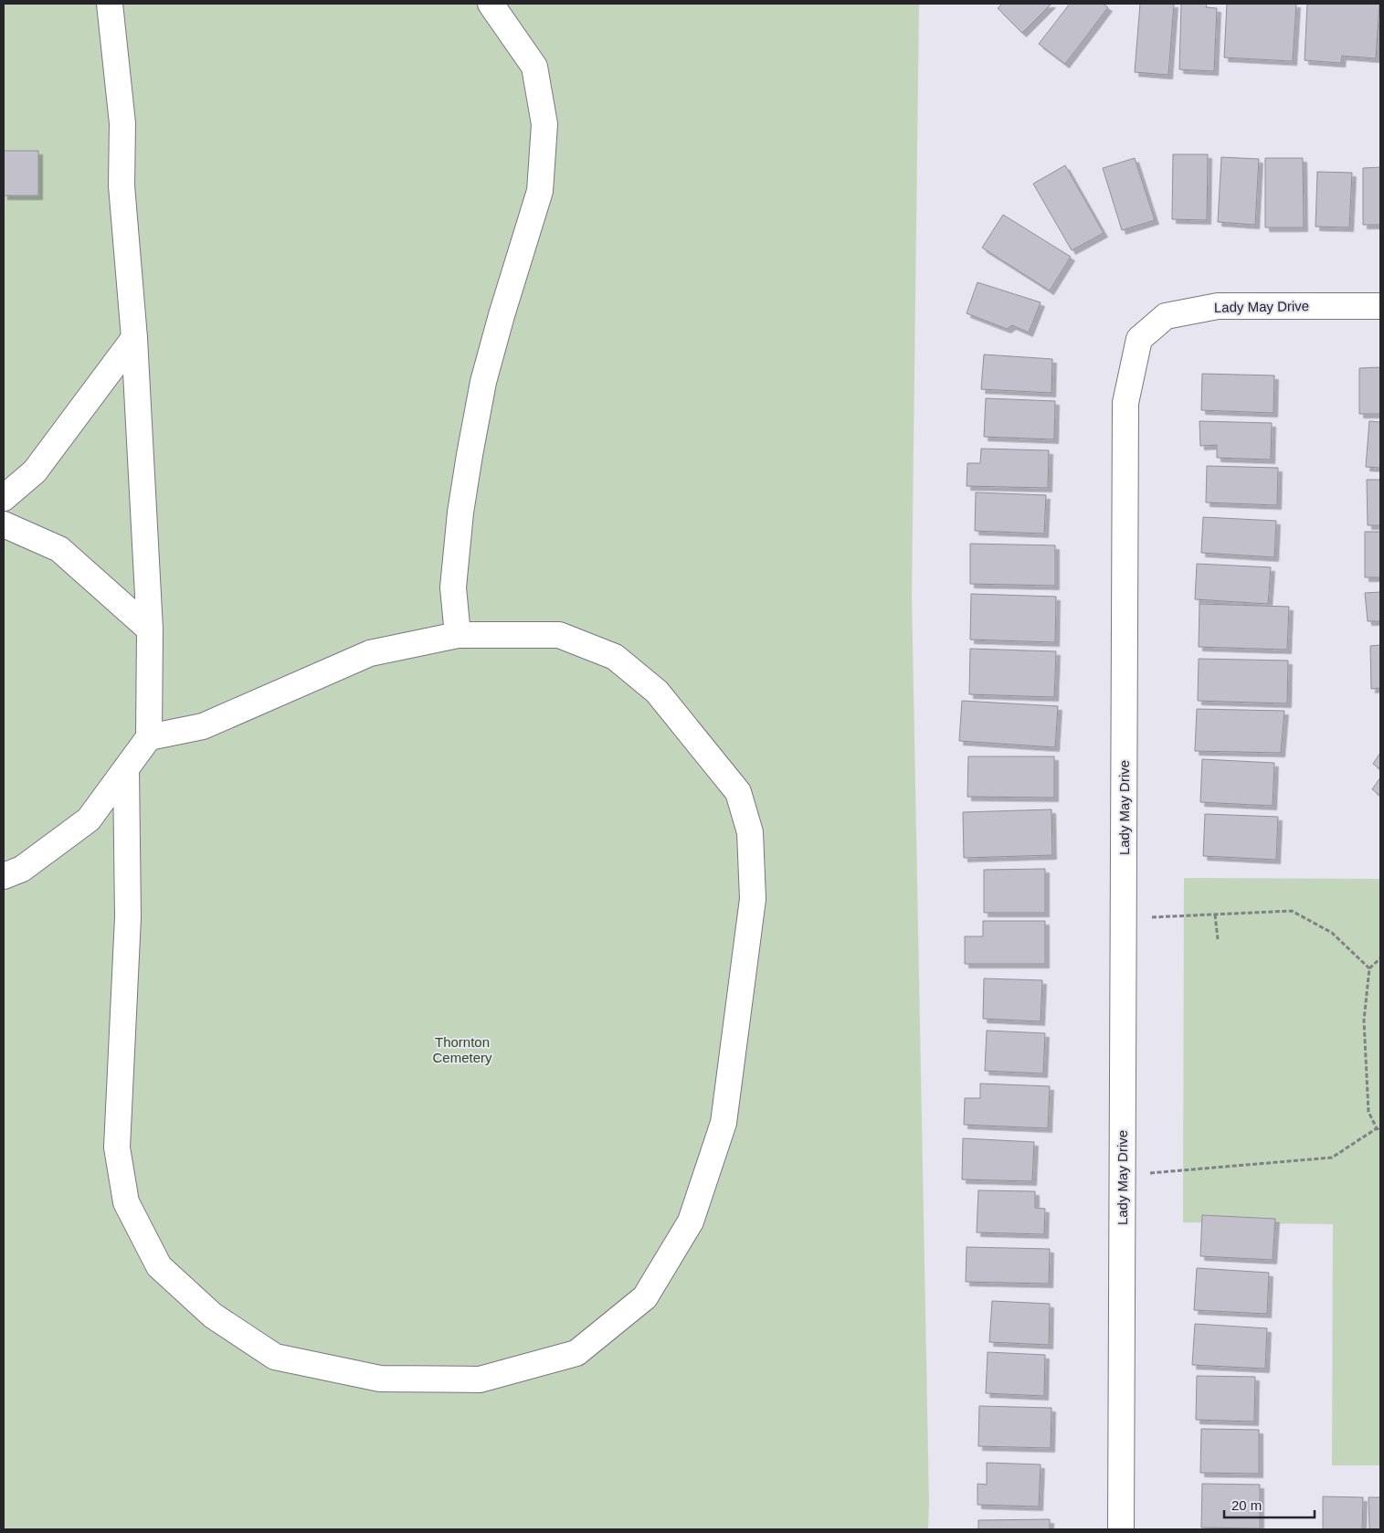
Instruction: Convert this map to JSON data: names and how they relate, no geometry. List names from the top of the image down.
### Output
{
  "streets": {
    "street": ["Lady May Drive"]
  },
  "parks": ["Thornton Cemetery"],
  "scale_bar": "20 m"
}
